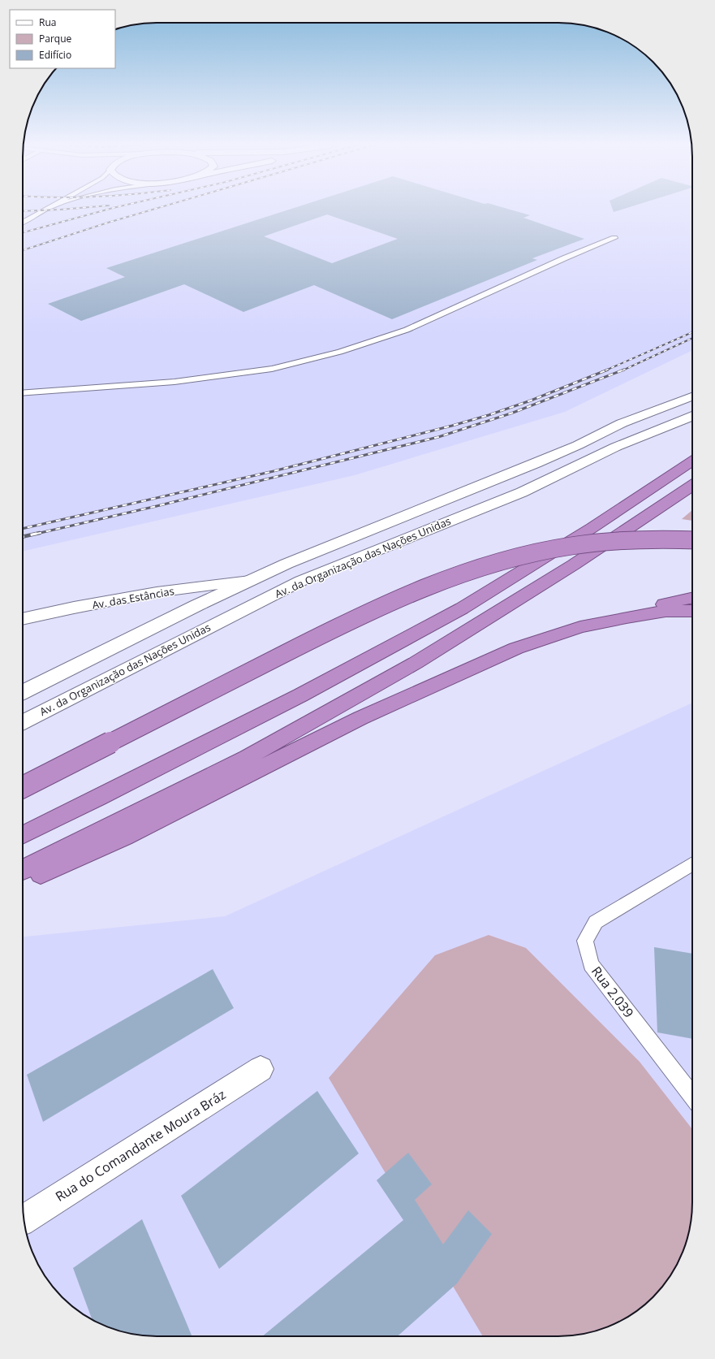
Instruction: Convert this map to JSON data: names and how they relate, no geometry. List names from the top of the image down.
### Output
{
  "streets": {
    "main road": ["Av. da Organização das Nações Unidas", "Av. das Estâncias", "Rua do Comandante Moura Bráz"],
    "lane": ["Rua 2.039"]
  },
  "crossings": [
    ["Av. da Organização das Nações Unidas", "Av. das Estâncias"]
  ],
  "legend": ["Rua", "Parque", "Edifício"]
}
